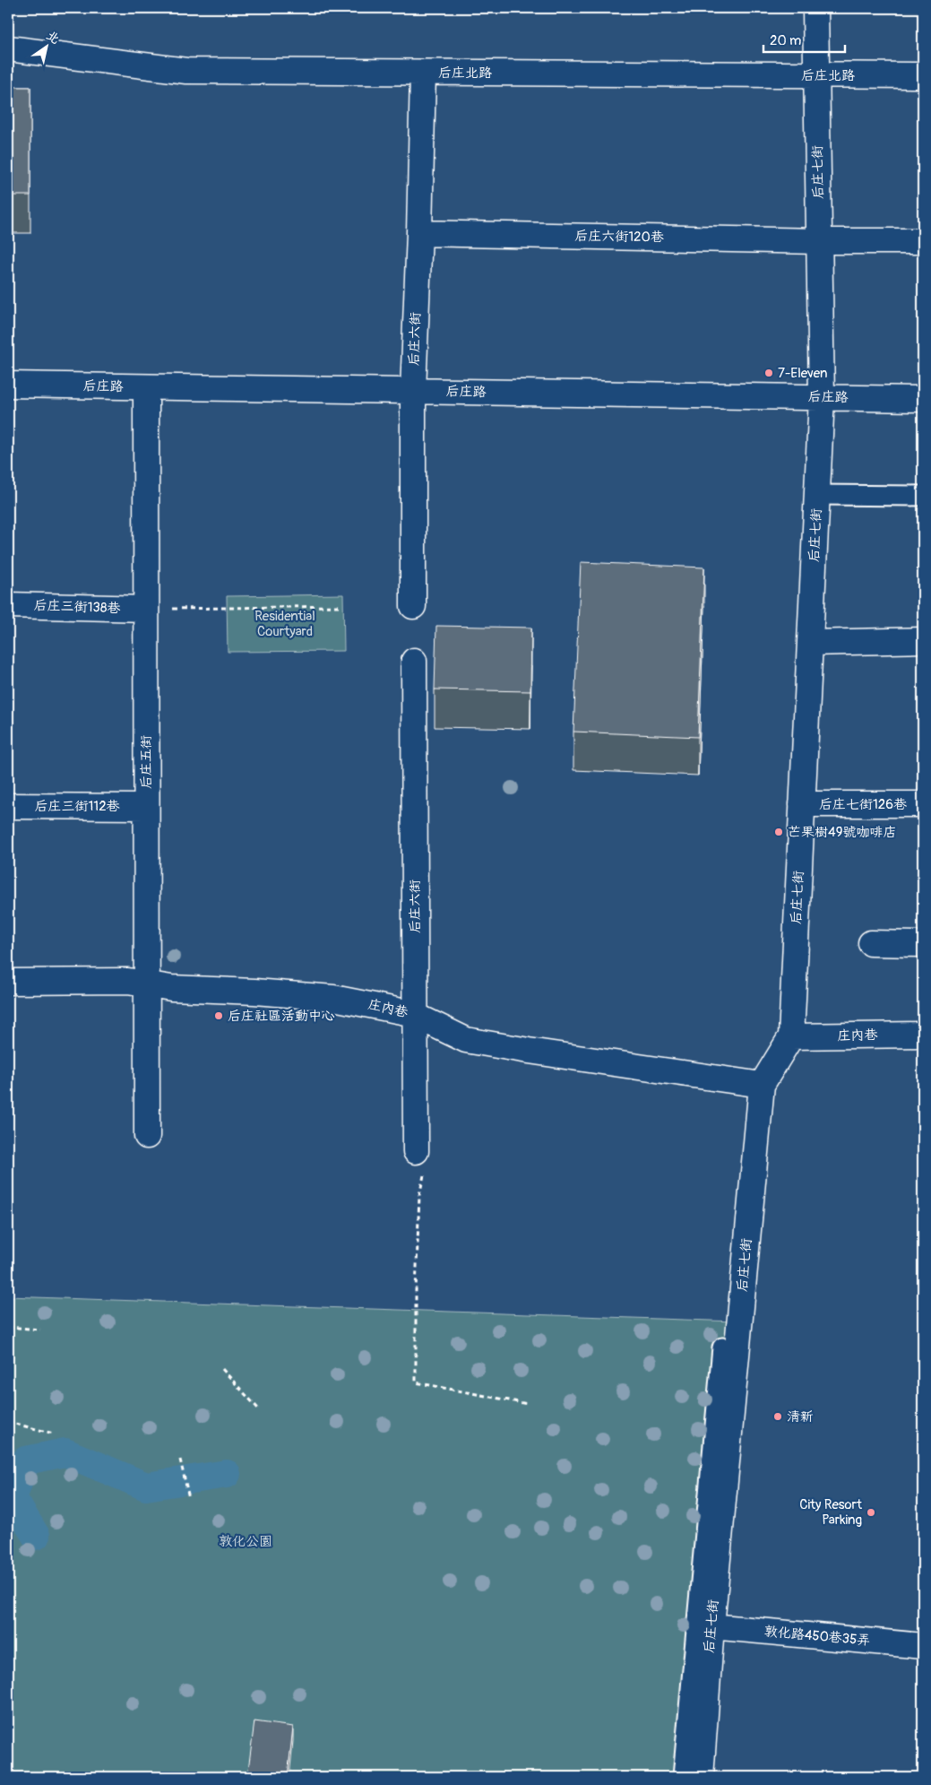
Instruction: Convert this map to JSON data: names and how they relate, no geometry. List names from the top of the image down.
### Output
{
  "streets": {
    "street": [
      "后庄北路",
      "后庄七街",
      "后庄六街120巷",
      "后庄六街",
      "后庄路",
      "后庄三街138巷",
      "后庄五街",
      "后庄七街126巷",
      "后庄三街112巷",
      "庄內巷",
      "敦化路450巷35弄"
    ]
  },
  "crossings": [
    ["后庄北路", "后庄七街"],
    ["后庄北路", "后庄六街"],
    ["后庄七街", "后庄六街120巷"],
    ["后庄七街", "后庄路"],
    ["后庄七街", "后庄七街126巷"],
    ["后庄七街", "庄內巷"],
    ["后庄七街", "敦化路450巷35弄"],
    ["后庄六街120巷", "后庄六街"],
    ["后庄六街", "后庄路"],
    ["后庄六街", "庄內巷"],
    ["后庄路", "后庄五街"],
    ["后庄三街138巷", "后庄五街"],
    ["后庄五街", "后庄三街112巷"],
    ["后庄五街", "庄內巷"]
  ],
  "parks": ["Residential Courtyard", "敦化公園"],
  "places": [
    "7-Eleven",
    "芒果樹49號咖啡店",
    "后庄社區活動中心",
    "清新",
    "City Resort Parking"
  ],
  "scale_bar": "20 m",
  "north": "top right"
}
